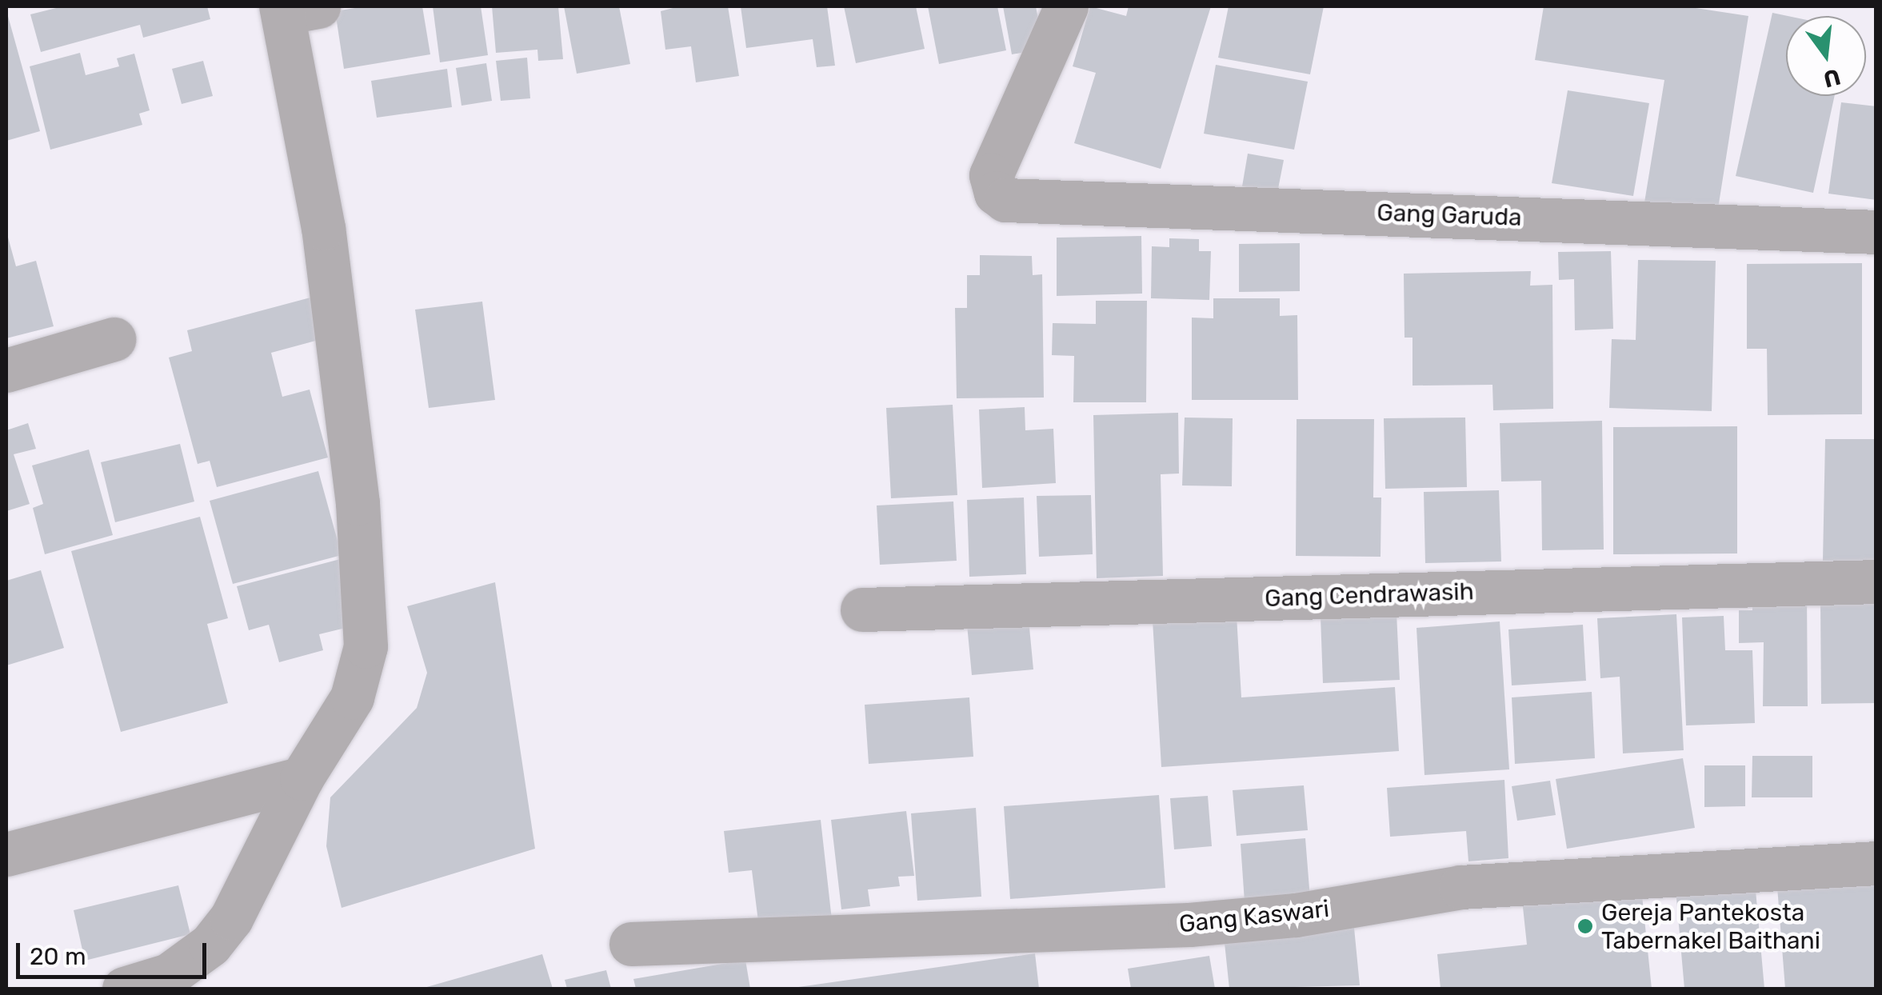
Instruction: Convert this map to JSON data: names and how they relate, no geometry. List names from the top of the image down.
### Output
{
  "streets": {
    "street": ["Gang Garuda", "Gang Cendrawasih", "Gang Kaswari"]
  },
  "places": ["Gereja Pantekosta Tabernakel Baithani"],
  "scale_bar": "20 m",
  "north": "bottom"
}
